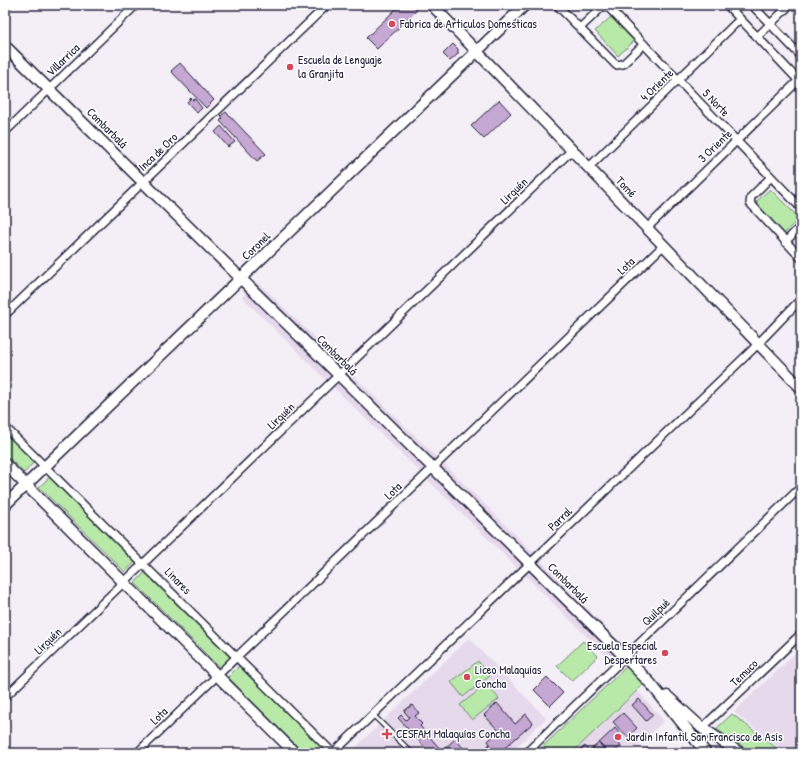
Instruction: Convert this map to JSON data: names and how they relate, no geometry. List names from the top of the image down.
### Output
{
  "streets": {
    "street": [
      "Villarrica",
      "4 Oriente",
      "5 Norte",
      "Combarbalá",
      "3 Oriente",
      "Inca de Oro",
      "Tomé",
      "Lirquén",
      "Coronel",
      "Lota",
      "Parral",
      "Linares",
      "Quilpué",
      "Temuco"
    ]
  },
  "crossings": [
    ["Villarrica", "Combarbalá"],
    ["4 Oriente", "5 Norte"],
    ["4 Oriente", "Tomé"],
    ["5 Norte", "3 Oriente"],
    ["Combarbalá", "Inca de Oro"],
    ["Combarbalá", "Lirquén"],
    ["Combarbalá", "Coronel"],
    ["Combarbalá", "Lota"],
    ["Combarbalá", "Parral"],
    ["Combarbalá", "Quilpué"],
    ["Combarbalá", "Temuco"],
    ["3 Oriente", "Tomé"],
    ["Tomé", "Lirquén"],
    ["Tomé", "Coronel"],
    ["Tomé", "Lota"],
    ["Tomé", "Parral"],
    ["Lirquén", "Linares"],
    ["Coronel", "Linares"],
    ["Lota", "Linares"],
    ["Parral", "Linares"]
  ],
  "places": {
    "other": [
      "Fabrica de Articulos Domesticas",
      "Escuela de Lenguaje la Granjita",
      "Escuela Especial Despertares",
      "Liceo Malaquías Concha",
      "Jardín Infantil San Francisco de Asís"
    ],
    "health": ["CESFAM Malaquías Concha"]
  }
}
